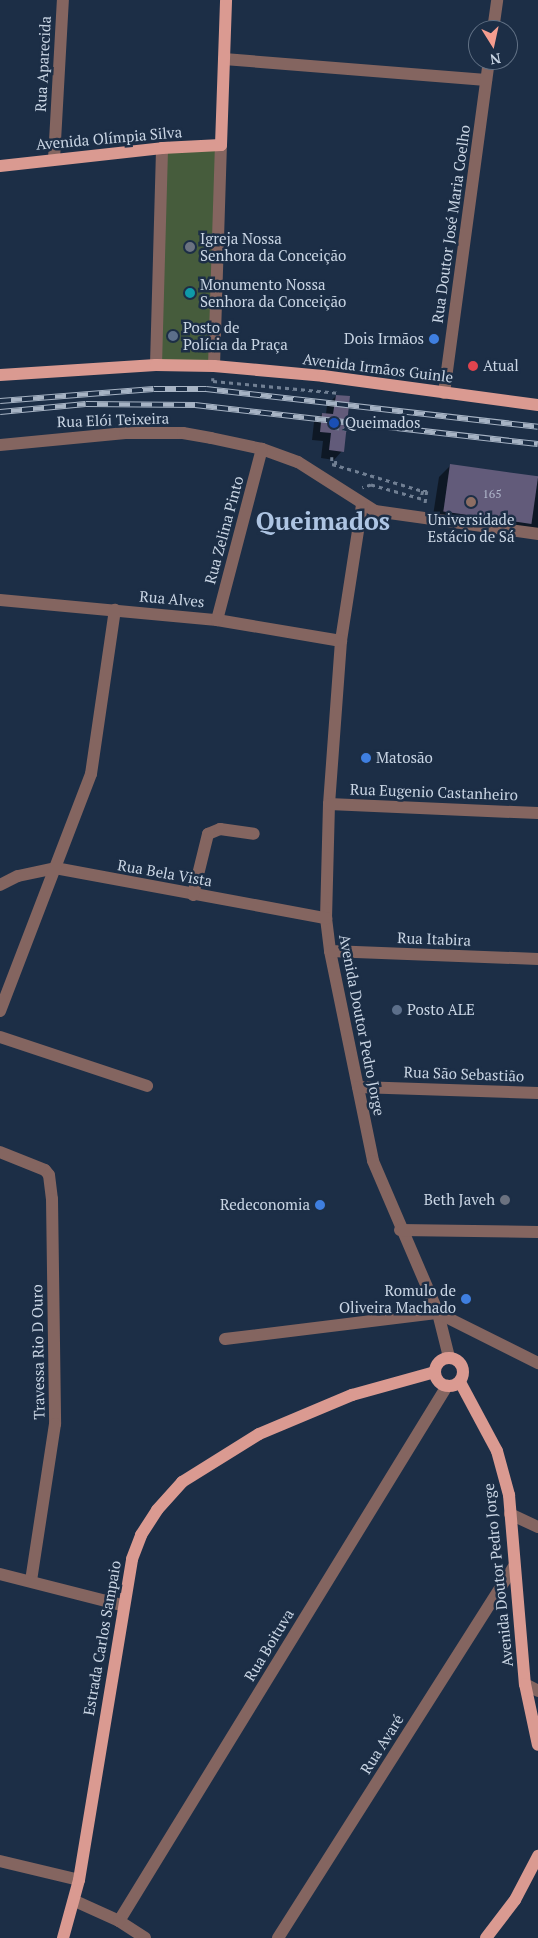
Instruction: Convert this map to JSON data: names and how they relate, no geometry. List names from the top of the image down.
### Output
{
  "streets": {
    "main road": [
      "Avenida Olímpia Silva",
      "Avenida Irmãos Guinle",
      "Avenida Doutor Pedro Jorge",
      "Estrada Carlos Sampaio"
    ],
    "street": [
      "Rua Aparecida",
      "Rua Doutor José Maria Coelho",
      "Rua Elói Teixeira",
      "Rua Zelina Pinto",
      "Rua Alves",
      "Rua Eugenio Castanheiro",
      "Rua Bela Vista",
      "Rua Itabira",
      "Rua São Sebastião",
      "Travessa Rio D Ouro",
      "Rua Boituva",
      "Rua Avaré"
    ]
  },
  "crossings": [
    ["Rua Aparecida", "Avenida Olímpia Silva"],
    ["Rua Doutor José Maria Coelho", "Avenida Irmãos Guinle"],
    ["Rua Elói Teixeira", "Rua Zelina Pinto"],
    ["Rua Elói Teixeira", "Avenida Doutor Pedro Jorge"],
    ["Rua Zelina Pinto", "Rua Alves"],
    ["Rua Alves", "Avenida Doutor Pedro Jorge"],
    ["Rua Eugenio Castanheiro", "Avenida Doutor Pedro Jorge"],
    ["Rua Bela Vista", "Avenida Doutor Pedro Jorge"],
    ["Rua Itabira", "Avenida Doutor Pedro Jorge"],
    ["Avenida Doutor Pedro Jorge", "Rua São Sebastião"],
    ["Avenida Doutor Pedro Jorge", "Estrada Carlos Sampaio"],
    ["Avenida Doutor Pedro Jorge", "Rua Boituva"],
    ["Avenida Doutor Pedro Jorge", "Rua Avaré"],
    ["Estrada Carlos Sampaio", "Rua Boituva"]
  ],
  "districts": ["Queimados"],
  "places": [
    "Igreja Nossa Senhora da Conceição",
    "Monumento Nossa Senhora da Conceição",
    "Posto de Polícia da Praça",
    "Dois Irmãos",
    "Atual",
    "Queimados",
    "Universidade Estácio de Sá",
    "Matosão",
    "Posto ALE",
    "Beth Javeh",
    "Redeconomia",
    "Romulo de Oliveira Machado"
  ],
  "house_numbers": ["165"],
  "north": "bottom"
}
